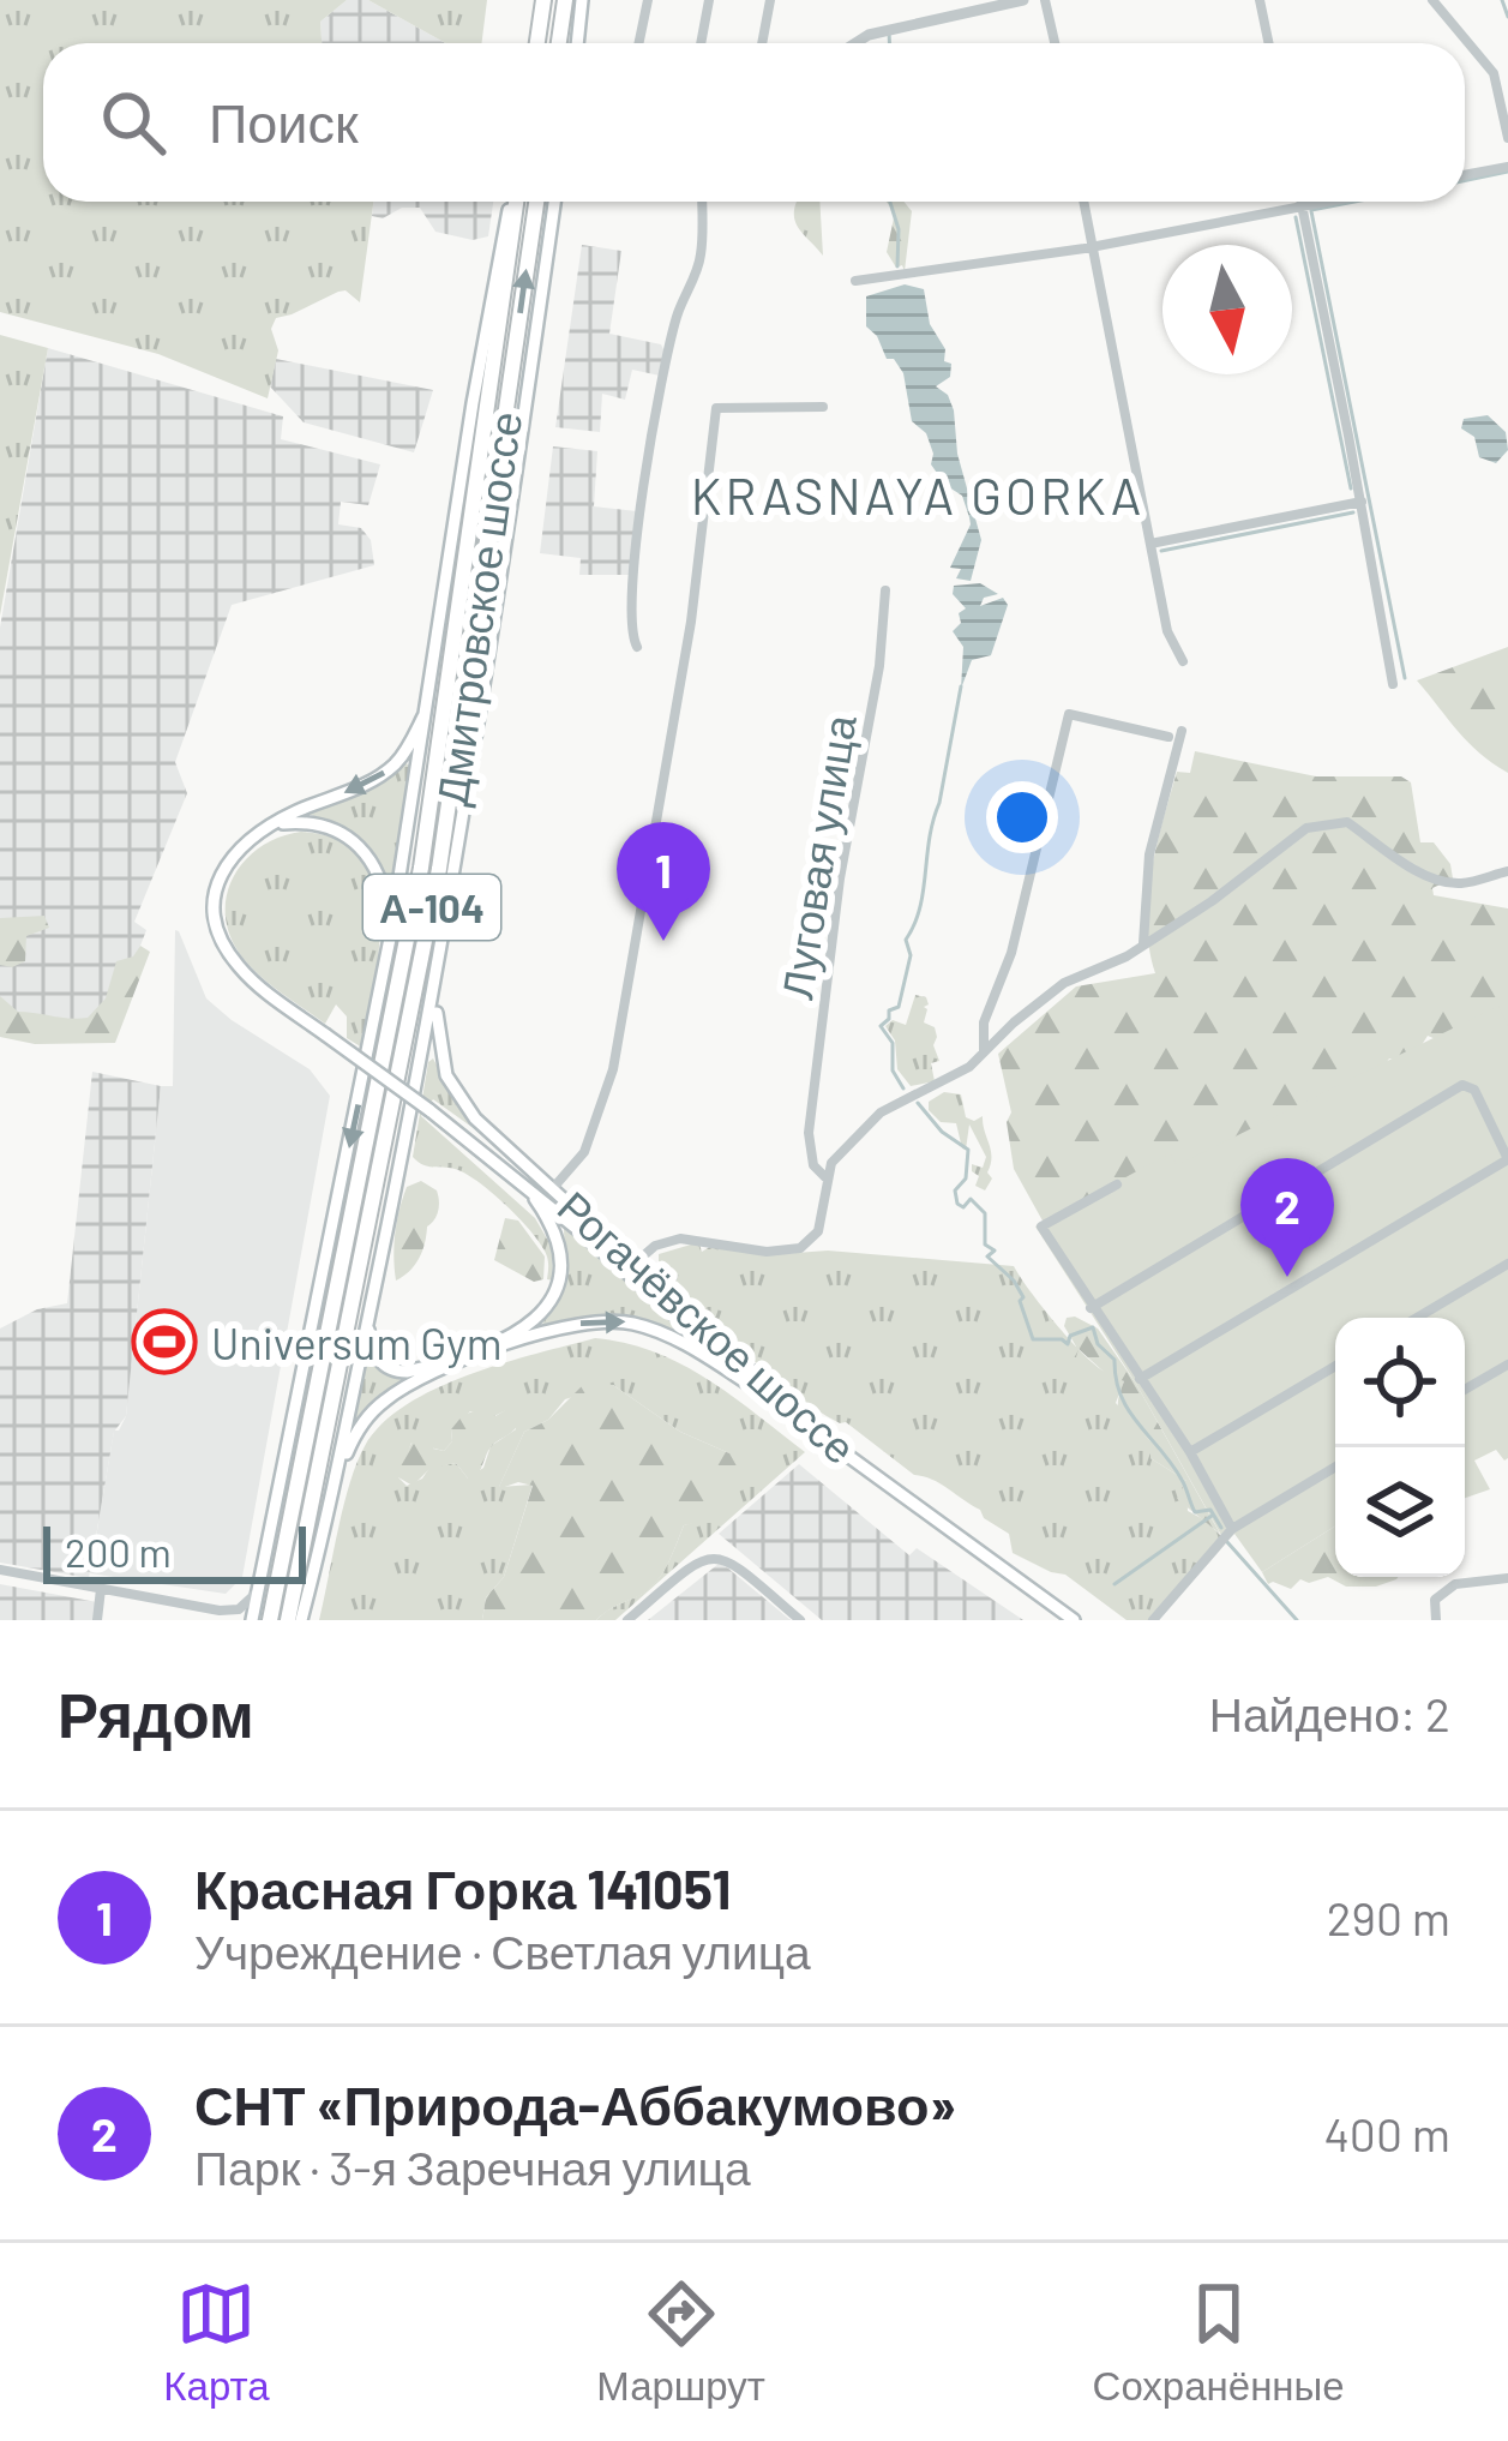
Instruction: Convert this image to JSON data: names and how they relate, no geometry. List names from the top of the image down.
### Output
{
  "streets": {
    "highway": ["Дмитровское шоссе", "А-104"],
    "main road": ["Рогачёвское шоссе"],
    "street": ["Луговая улица"]
  },
  "districts": ["KRASNAYA GORKA"],
  "places": {
    "sports": ["Universum Gym"]
  },
  "scale_bar": "200 m",
  "north": "bottom",
  "page": {
    "search": "Поиск",
    "pins": ["1", "2"],
    "scale": "200 m",
    "heading": ["Рядом", "Найдено: 2"],
    "list": [
      {
        "mark": "1",
        "name": "Красная Горка 141051",
        "note": "Учреждение · Светлая улица",
        "value": "290 m"
      },
      {
        "mark": "2",
        "name": "СНТ «Природа-Аббакумово»",
        "note": "Парк · 3-я Заречная улица",
        "value": "400 m"
      }
    ],
    "nav": ["Карта", "Маршрут", "Сохранённые"]
  }
}
